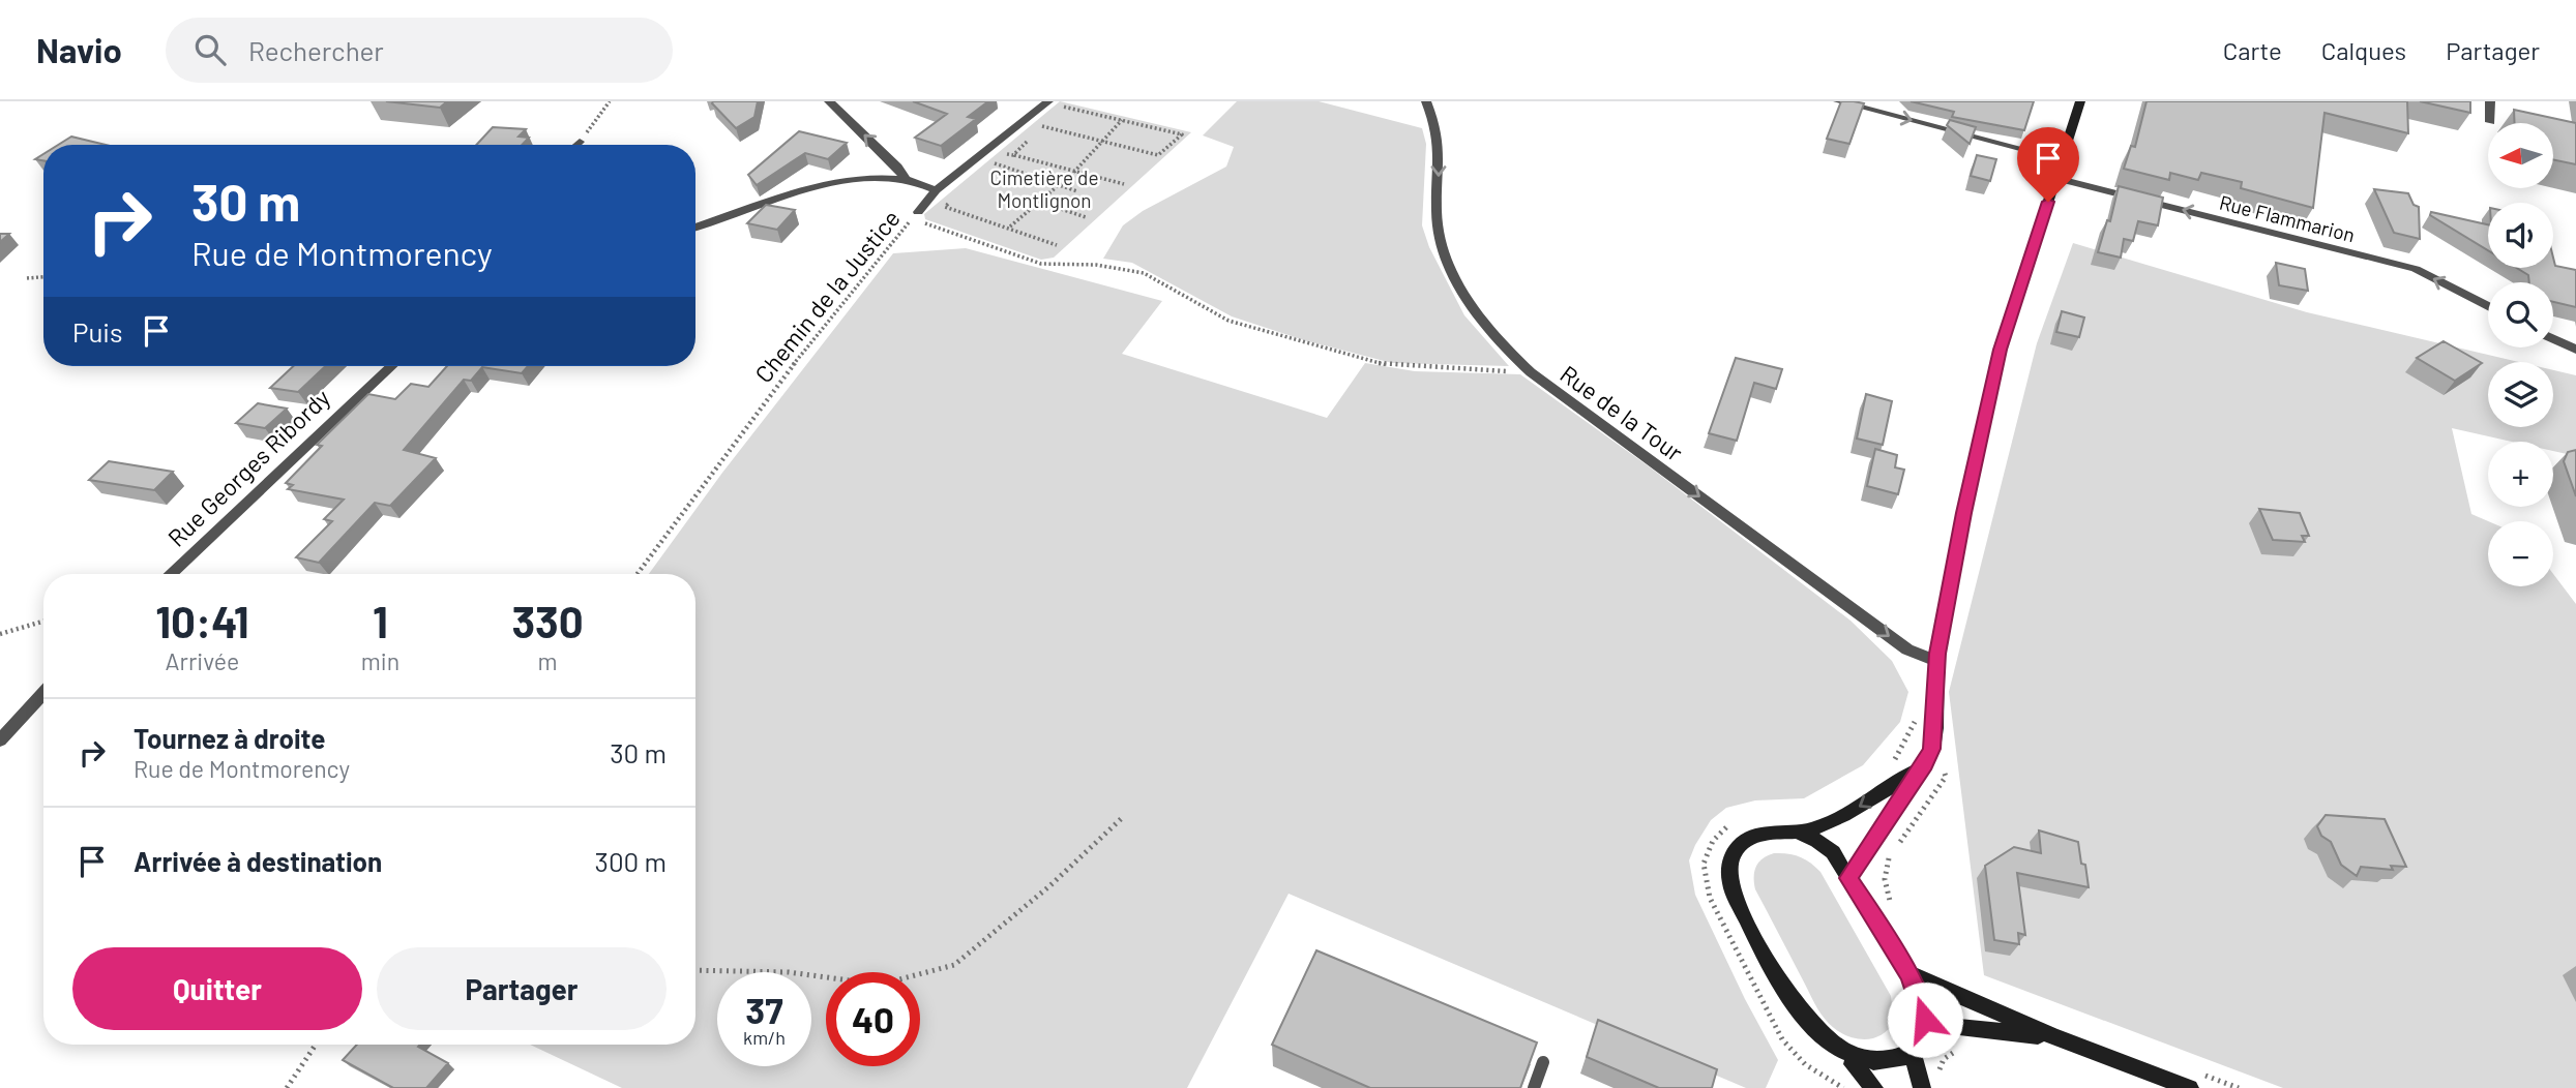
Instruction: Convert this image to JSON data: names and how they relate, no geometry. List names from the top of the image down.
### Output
{
  "streets": {
    "street": ["Rue Flammarion", "Rue de la Tour", "Rue Georges Ribordy"],
    "path": ["Chemin de la Justice"]
  },
  "crossings": [
    ["Chemin de la Justice", "Rue de la Tour"]
  ],
  "one_way": ["Rue Flammarion", "Rue de la Tour"],
  "parks": ["Cimetière de Montlignon"],
  "north": "left",
  "page": {
    "header": "Navio",
    "search": "Rechercher",
    "nav": ["Carte", "Calques", "Partager"],
    "map_buttons": ["+", "−"],
    "turn": ["30 m", "Rue de Montmorency"],
    "then": "Puis",
    "eta": [
      "10:41",
      "Arrivée",
      "1",
      "min",
      "330",
      "m"
    ],
    "list": [
      {
        "name": "Tournez à droite",
        "note": "Rue de Montmorency",
        "value": "30 m"
      },
      {
        "name": "Arrivée à destination",
        "value": "300 m"
      }
    ],
    "buttons": ["Quitter", "Partager"],
    "speed": "37 km/h",
    "limit": "40"
  }
}
